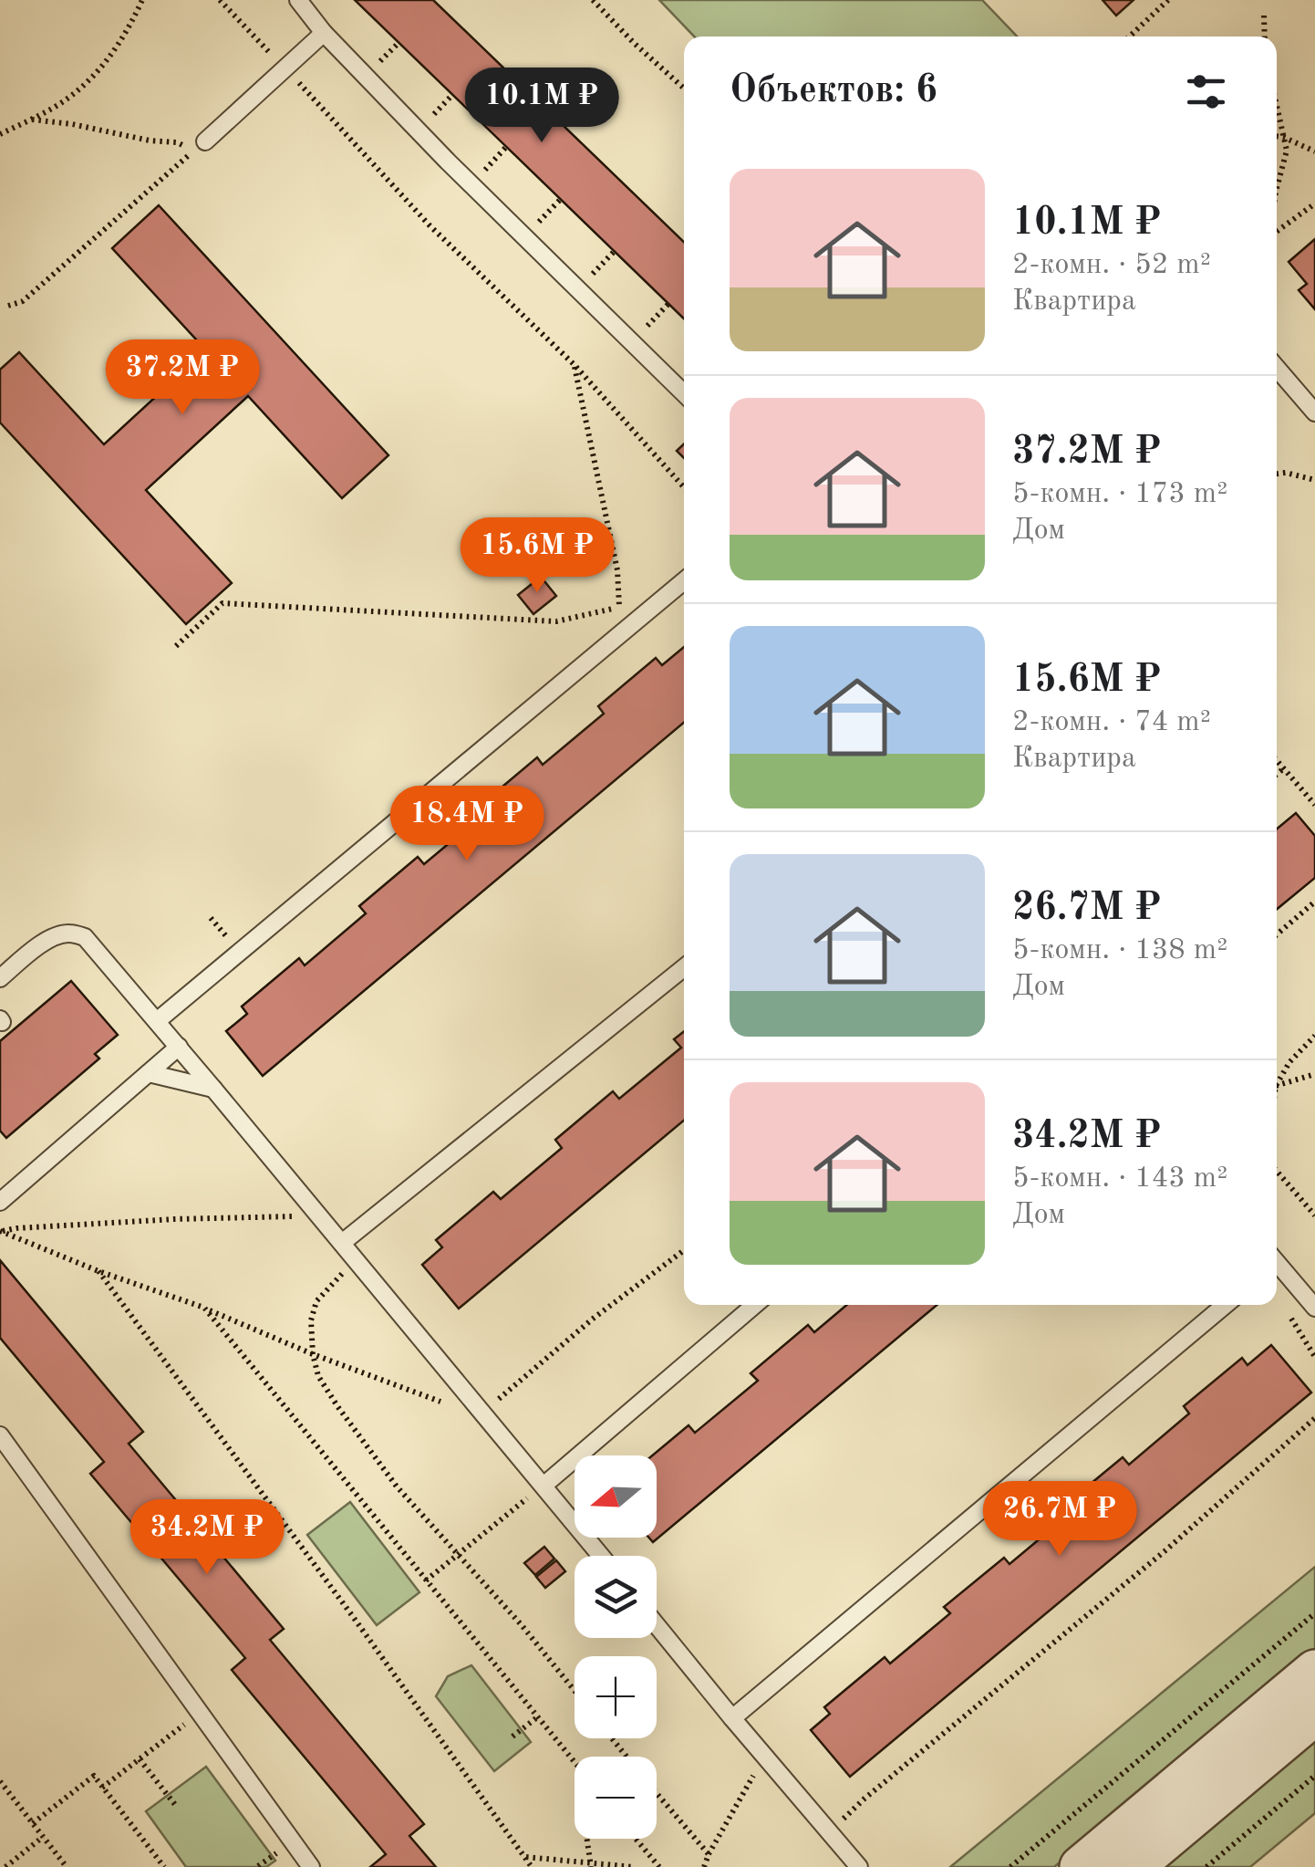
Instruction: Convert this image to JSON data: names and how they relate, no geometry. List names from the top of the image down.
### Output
{
  "north": "left",
  "page": {
    "heading": "Объектов: 6",
    "price": [
      "10.1M ₽",
      "37.2M ₽",
      "15.6M ₽",
      "18.4M ₽",
      "26.7M ₽",
      "34.2M ₽"
    ],
    "list": [
      {
        "name": "10.1M ₽",
        "note": "2-комн. · 52 m² · Квартира"
      },
      {
        "name": "37.2M ₽",
        "note": "5-комн. · 173 m² · Дом"
      },
      {
        "name": "15.6M ₽",
        "note": "2-комн. · 74 m² · Квартира"
      },
      {
        "name": "26.7M ₽",
        "note": "5-комн. · 138 m² · Дом"
      },
      {
        "name": "34.2M ₽",
        "note": "5-комн. · 143 m² · Дом"
      }
    ],
    "map_buttons": ["+", "−"]
  }
}
